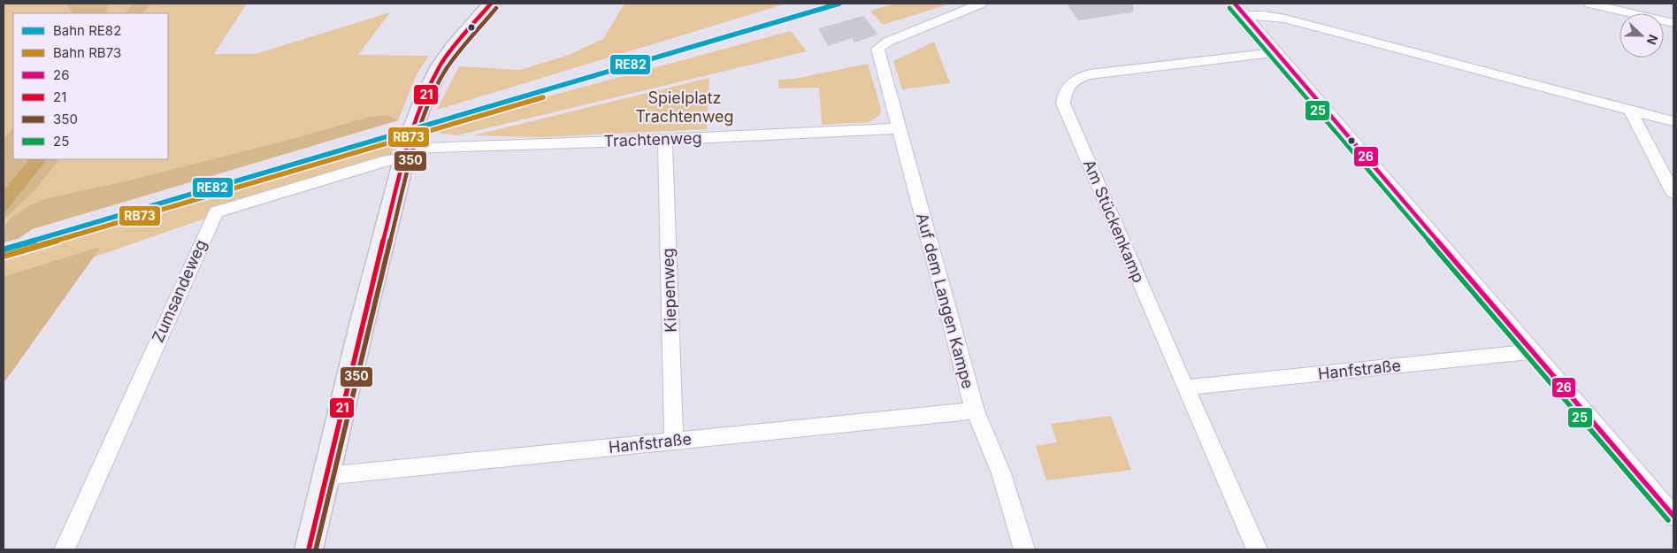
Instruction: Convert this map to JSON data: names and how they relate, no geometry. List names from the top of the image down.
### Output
{
  "streets": {
    "street": [
      "Trachtenweg",
      "Am Stückenkamp",
      "Kiepenweg",
      "Zumsandeweg",
      "Auf dem Langen Kampe",
      "Hanfstraße"
    ]
  },
  "crossings": [
    ["Trachtenweg", "Kiepenweg"],
    ["Trachtenweg", "Zumsandeweg"],
    ["Trachtenweg", "Auf dem Langen Kampe"],
    ["Am Stückenkamp", "Hanfstraße"],
    ["Kiepenweg", "Hanfstraße"],
    ["Auf dem Langen Kampe", "Hanfstraße"]
  ],
  "parks": ["Spielplatz Trachtenweg"],
  "lines": [
    "rail line RE82",
    "transit line 26",
    "transit line 21",
    "transit line 350",
    "transit line 25",
    "rail line RB73"
  ],
  "legend": [
    "Bahn RE82",
    "Bahn RB73",
    "26",
    "21",
    "350",
    "25"
  ],
  "north": "right"
}
